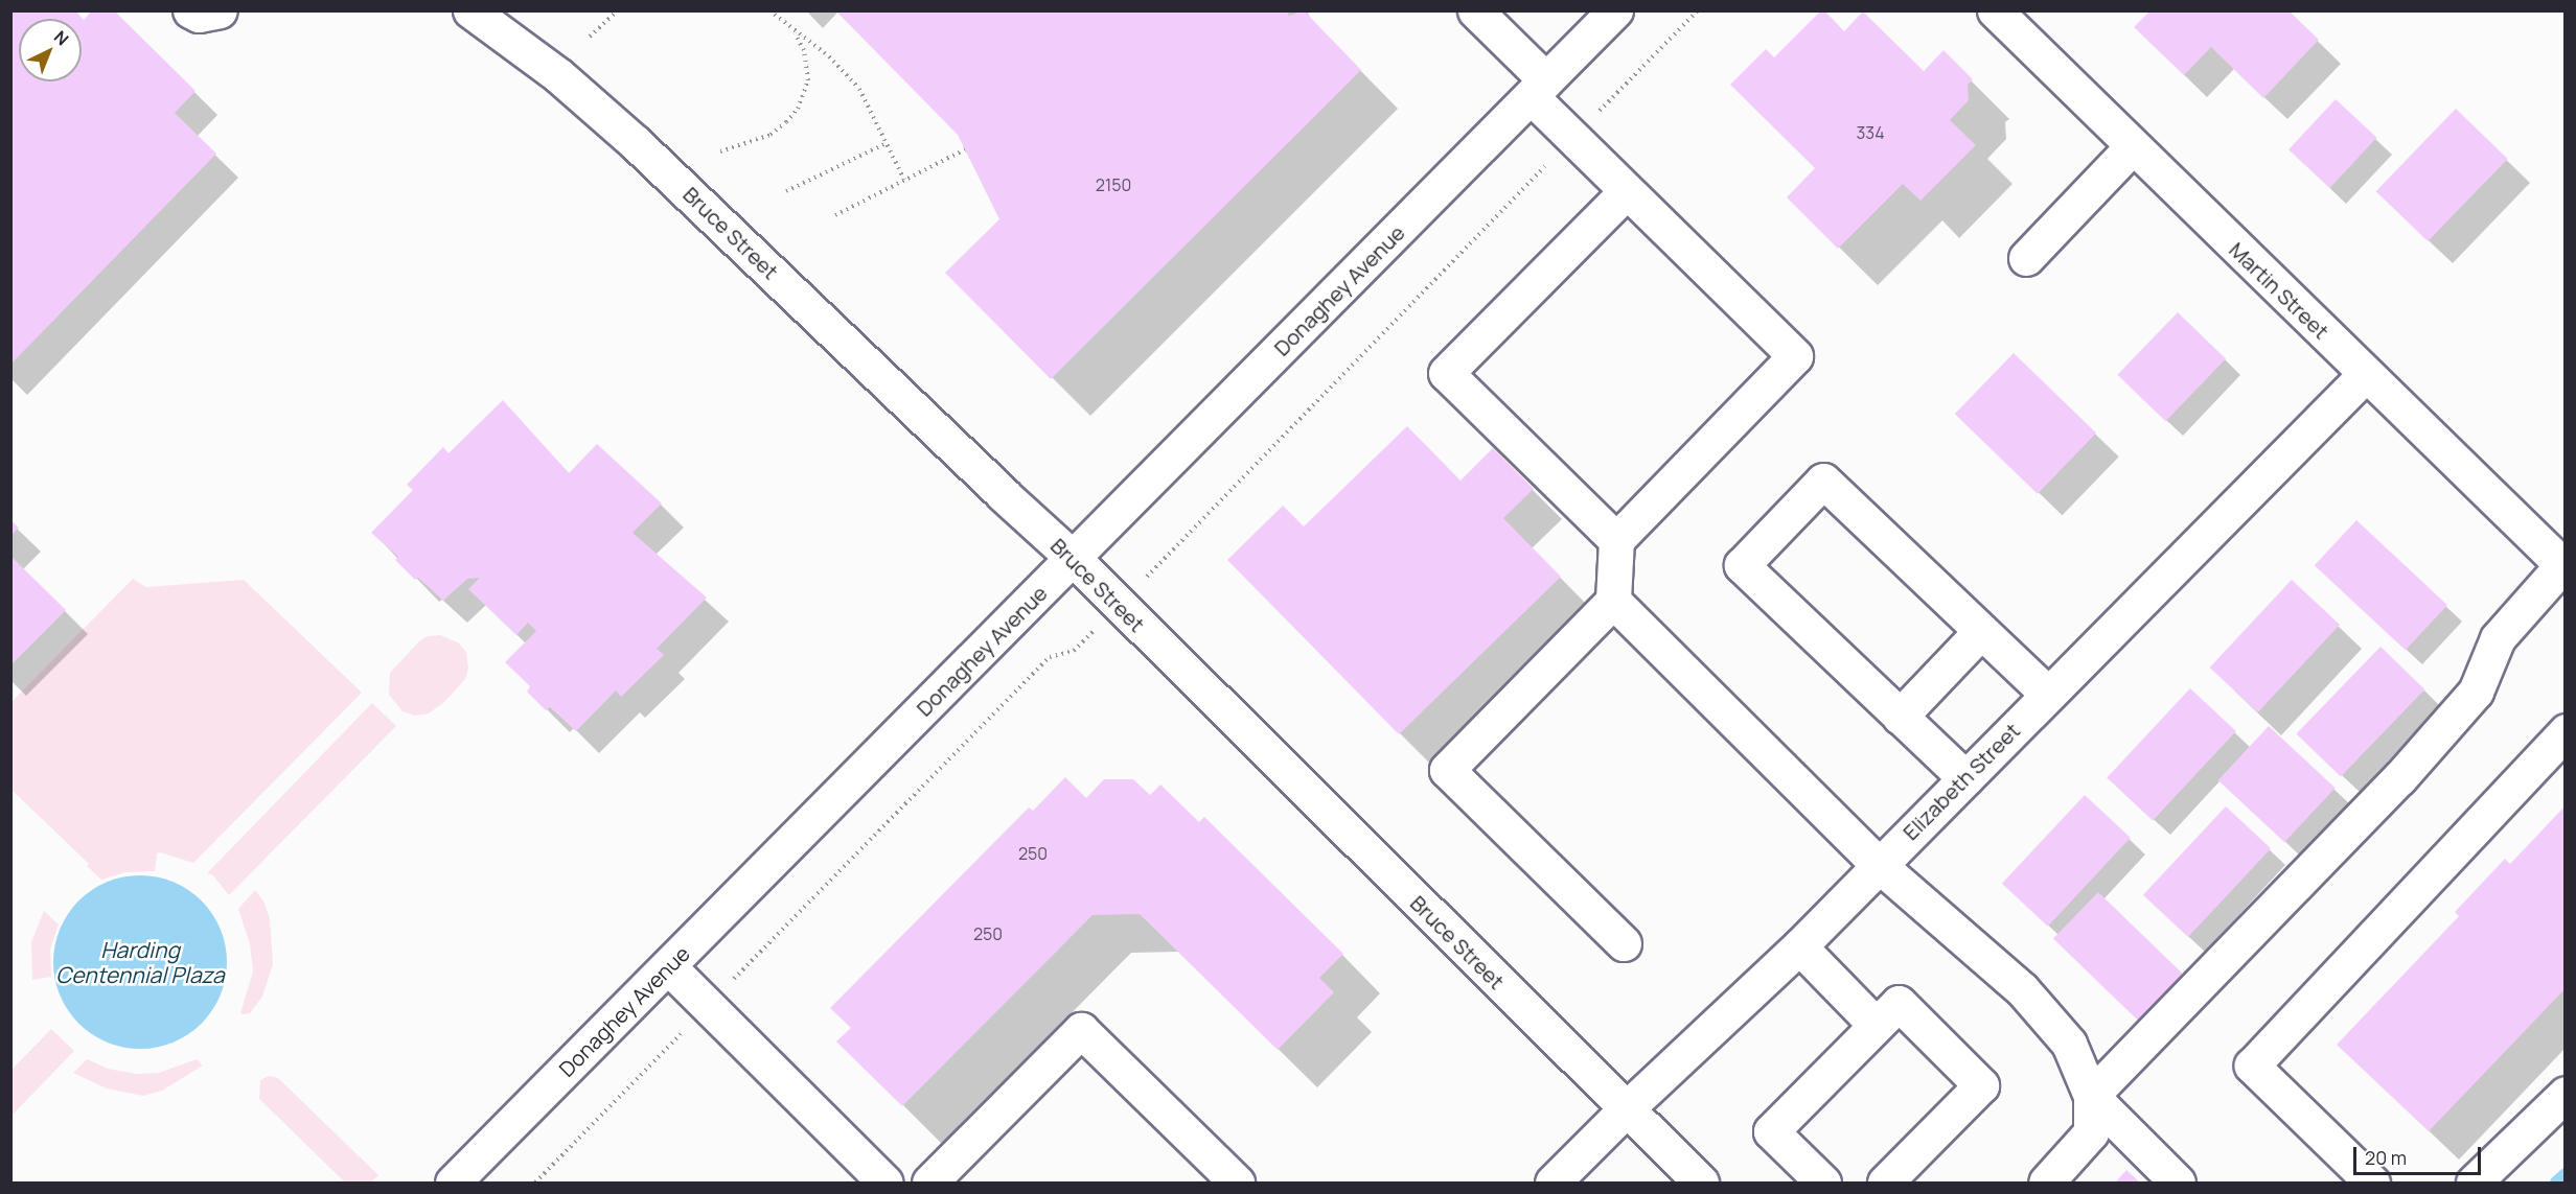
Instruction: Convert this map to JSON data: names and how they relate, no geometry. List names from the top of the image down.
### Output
{
  "streets": {
    "street": [
      "Bruce Street",
      "Donaghey Avenue",
      "Martin Street",
      "Elizabeth Street"
    ]
  },
  "crossings": [
    ["Bruce Street", "Donaghey Avenue"],
    ["Bruce Street", "Elizabeth Street"],
    ["Martin Street", "Elizabeth Street"]
  ],
  "water": ["Harding Centennial Plaza"],
  "house_numbers": [
    "334",
    "2150",
    "250",
    "250"
  ],
  "scale_bar": "20 m",
  "north": "top right"
}
